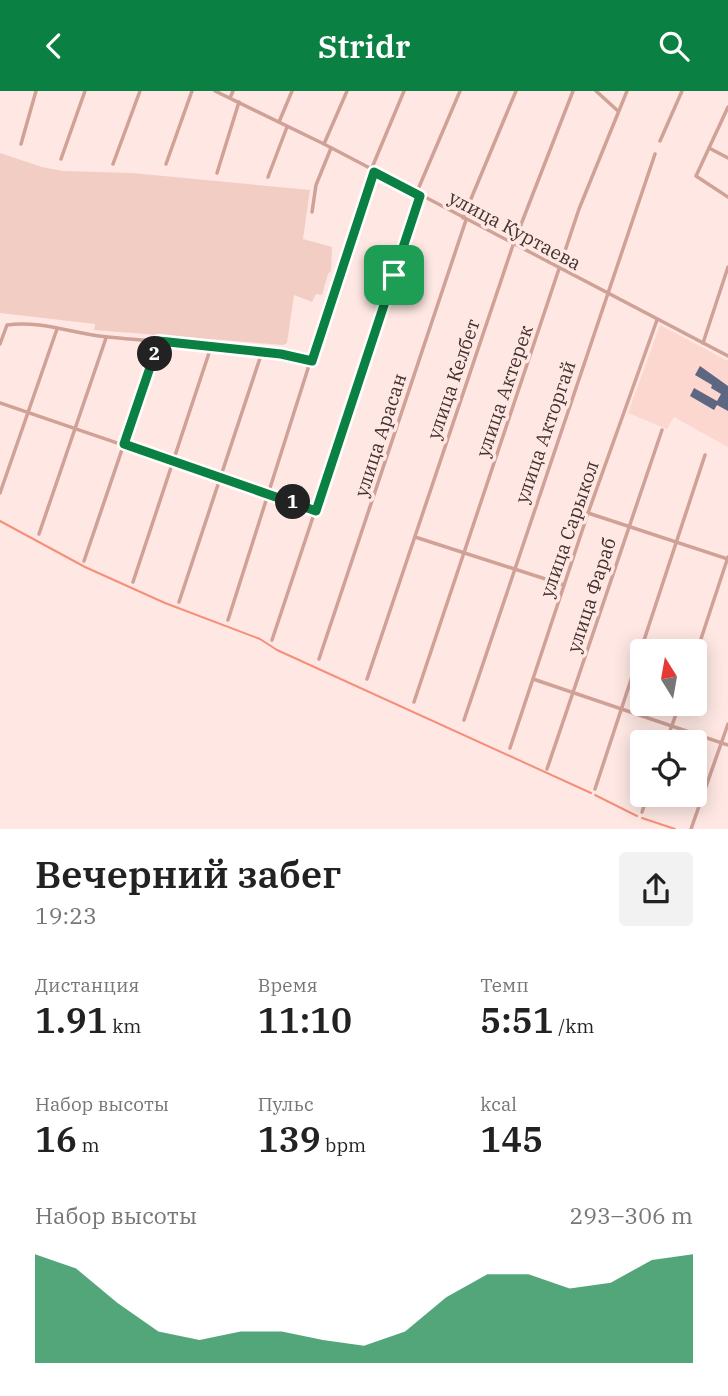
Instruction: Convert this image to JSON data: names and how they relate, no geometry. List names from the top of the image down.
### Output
{
  "streets": {
    "street": [
      "улица Куртаева",
      "улица Келбет",
      "улица Актерек",
      "улица Акторгай",
      "улица Арасан",
      "улица Сарыкол",
      "улица Фараб"
    ]
  },
  "crossings": [
    ["улица Куртаева", "улица Келбет"],
    ["улица Куртаева", "улица Актерек"],
    ["улица Куртаева", "улица Акторгай"],
    ["улица Куртаева", "улица Арасан"],
    ["улица Куртаева", "улица Сарыкол"]
  ],
  "north": "top",
  "page": {
    "header": "Stridr",
    "pins": ["2", "1"],
    "heading": ["Вечерний забег", "19:23"],
    "stats": [
      ["Дистанция", "1.91 km"],
      ["Время", "11:10"],
      ["Темп", "5:51 /km"],
      ["Набор высоты", "16 m"],
      ["Пульс", "139 bpm"],
      ["kcal", "145"]
    ],
    "chart": ["Набор высоты", "293–306 m"]
  }
}
